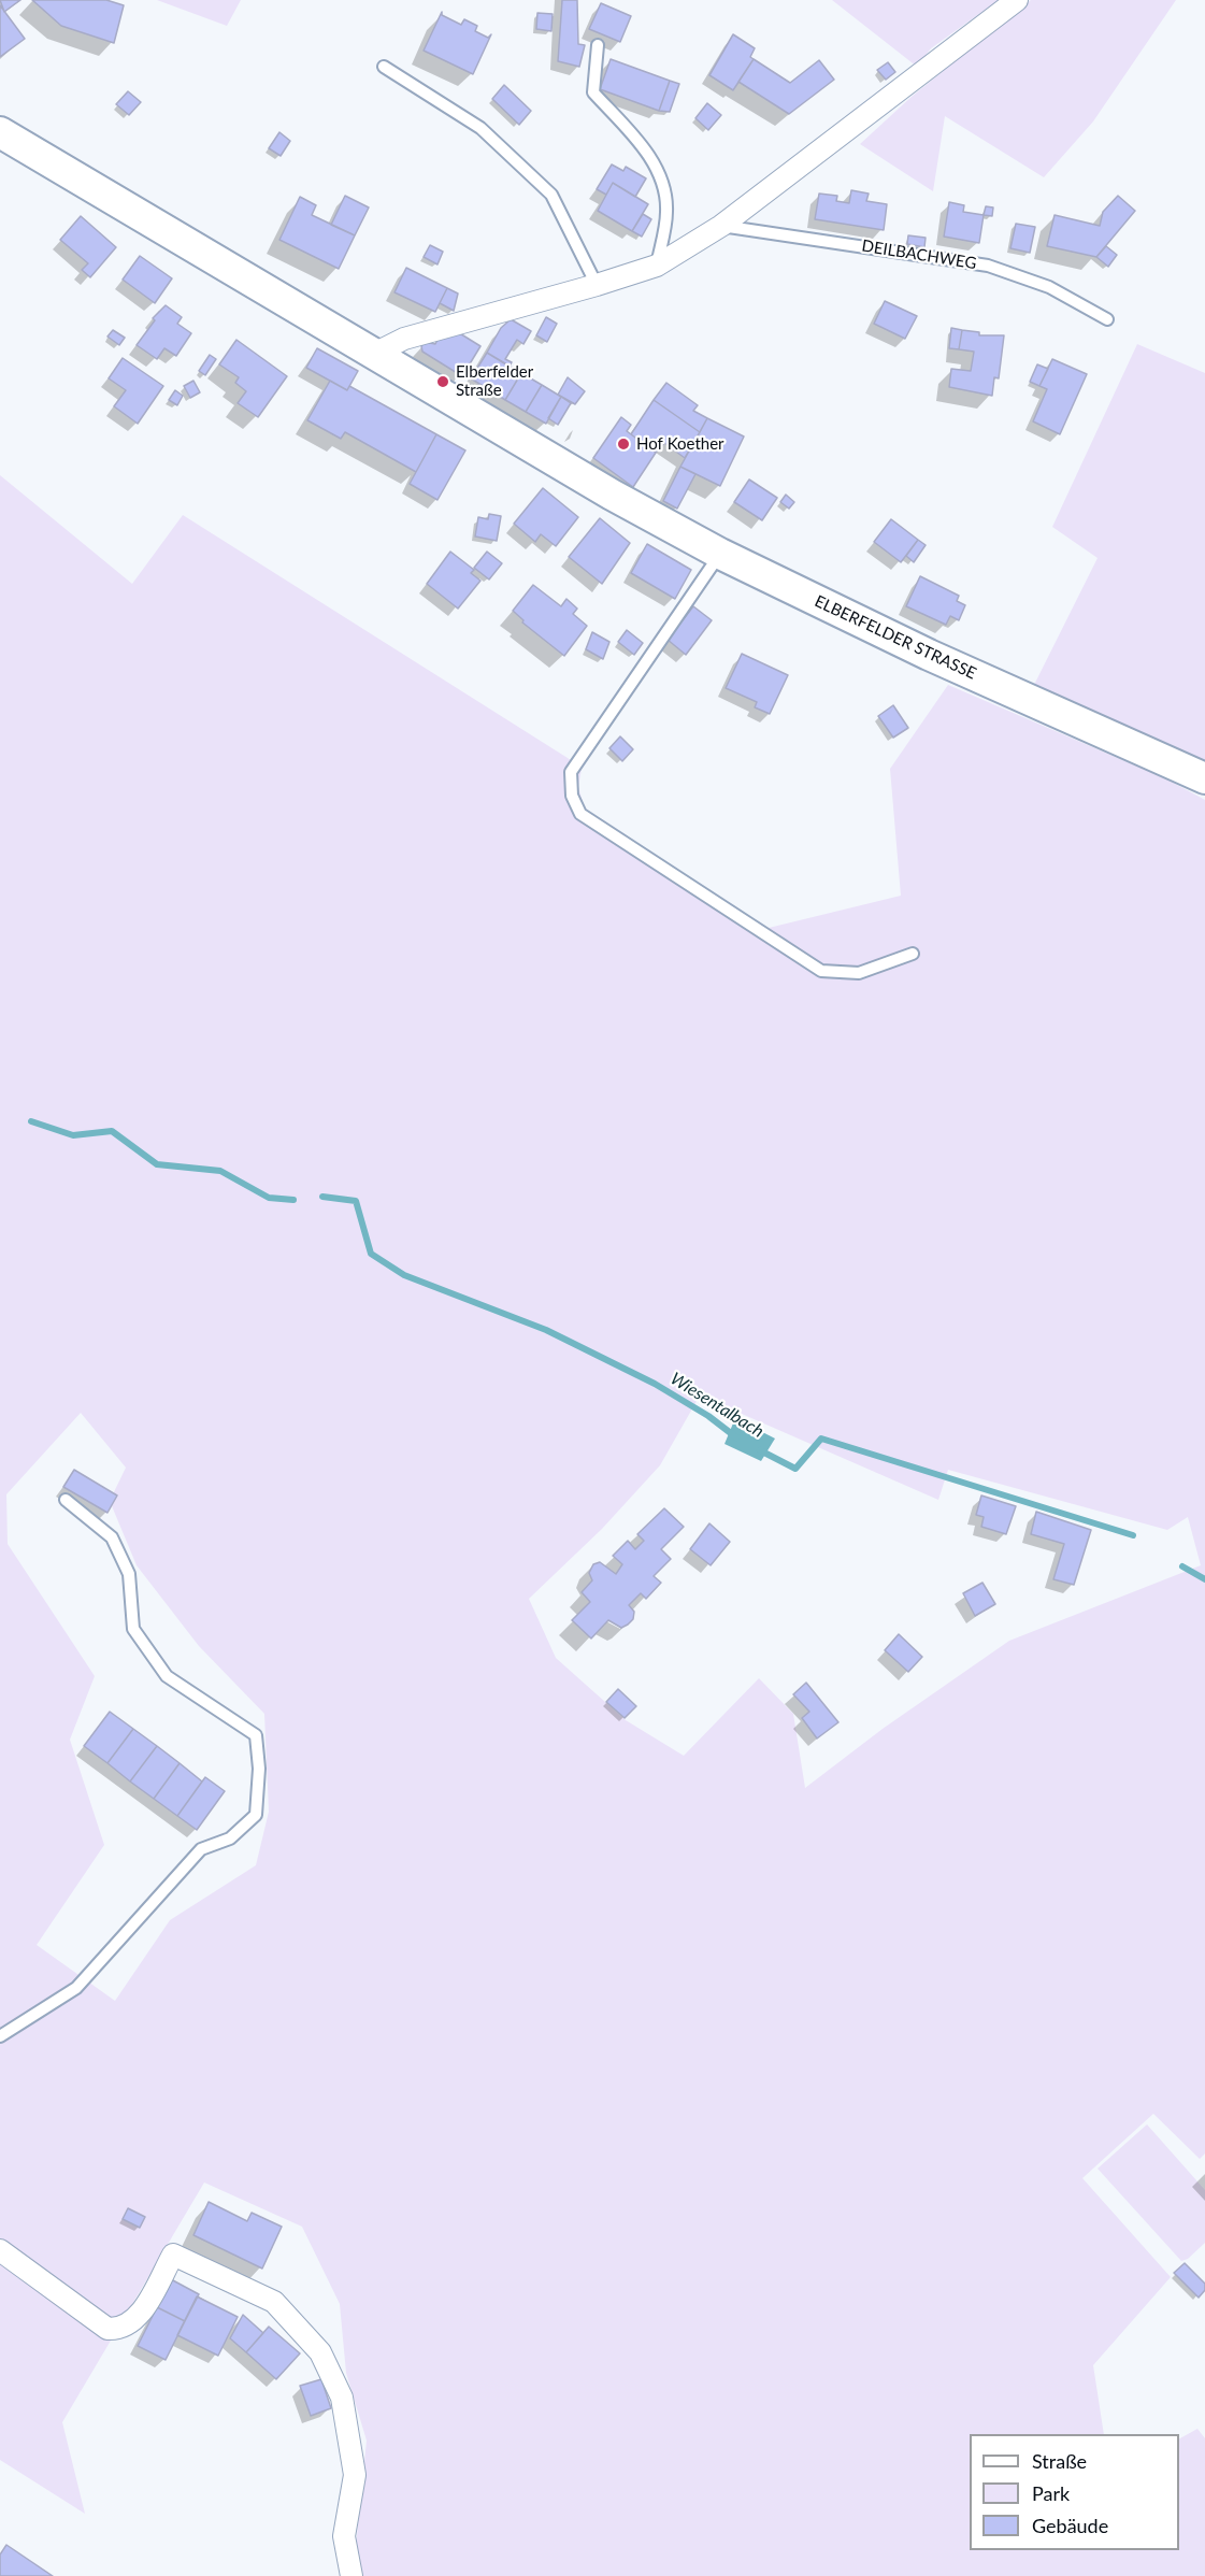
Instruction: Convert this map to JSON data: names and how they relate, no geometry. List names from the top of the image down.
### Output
{
  "streets": {
    "main road": ["ELBERFELDER STRASSE"],
    "lane": ["DEILBACHWEG"]
  },
  "water": ["Wiesentalbach"],
  "places": ["Elberfelder Straße", "Hof Koether"],
  "legend": ["Straße", "Park", "Gebäude"]
}
